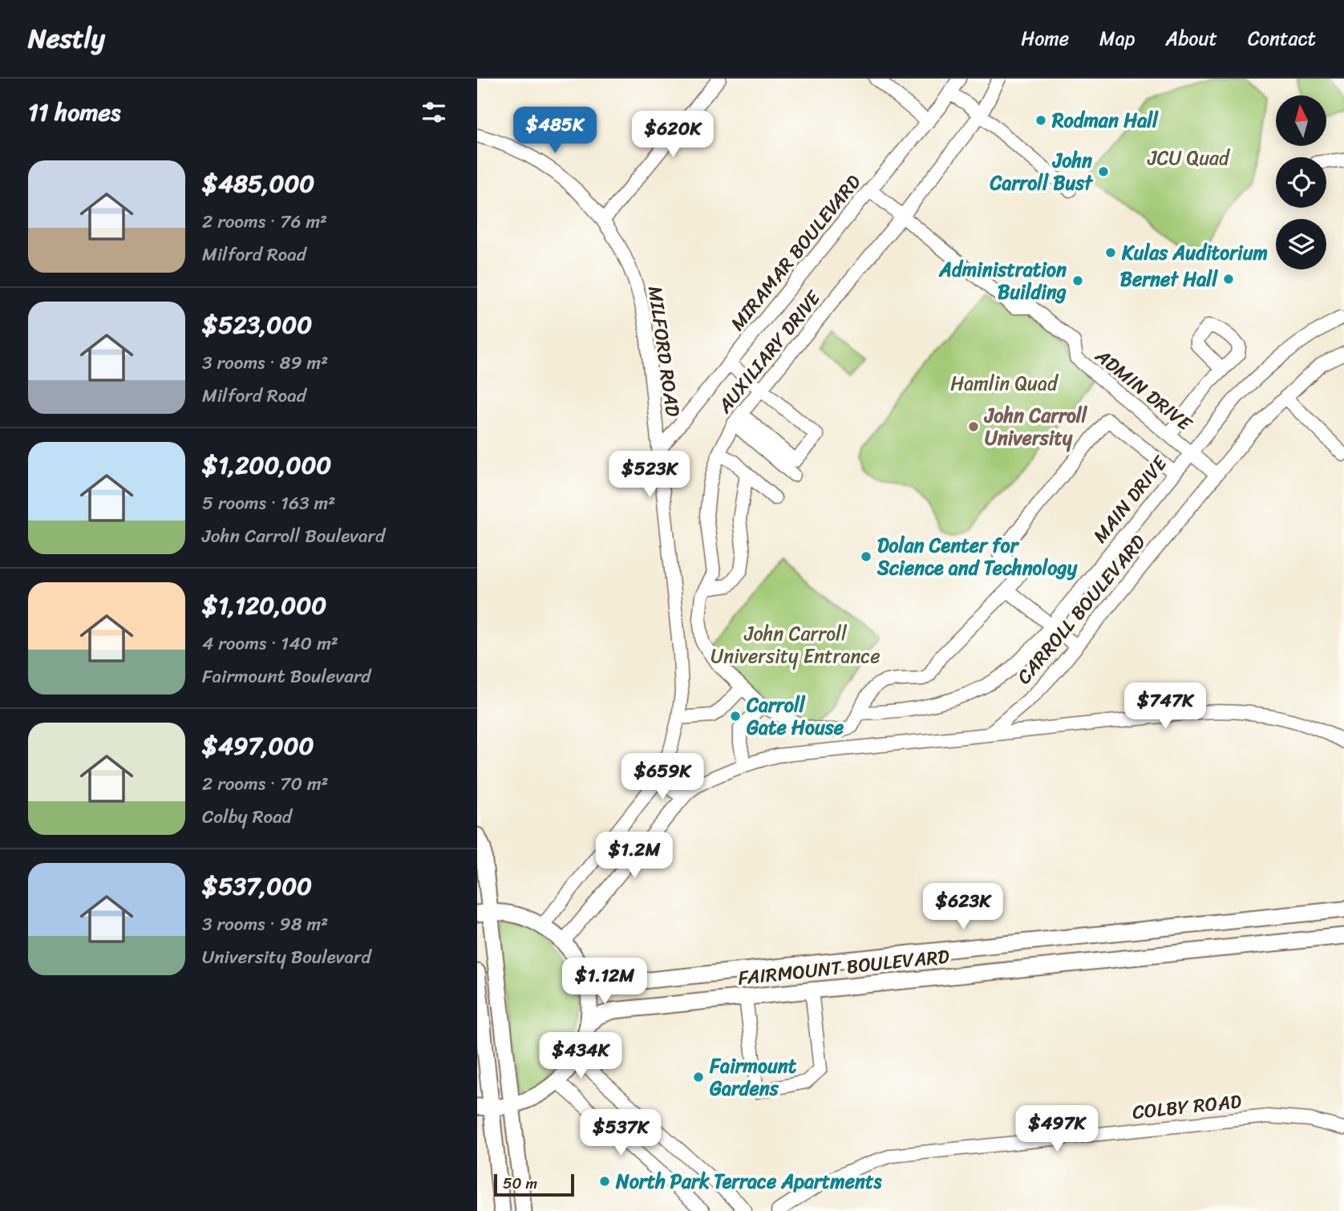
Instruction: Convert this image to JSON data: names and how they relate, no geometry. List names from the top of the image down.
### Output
{
  "streets": {
    "main road": ["FAIRMOUNT BOULEVARD"],
    "street": [
      "MIRAMAR BOULEVARD",
      "MILFORD ROAD",
      "AUXILIARY DRIVE",
      "ADMIN DRIVE",
      "MAIN DRIVE",
      "CARROLL BOULEVARD",
      "COLBY ROAD"
    ]
  },
  "crossings": [
    ["MIRAMAR BOULEVARD", "MILFORD ROAD"],
    ["MIRAMAR BOULEVARD", "ADMIN DRIVE"],
    ["AUXILIARY DRIVE", "ADMIN DRIVE"],
    ["ADMIN DRIVE", "MAIN DRIVE"],
    ["ADMIN DRIVE", "CARROLL BOULEVARD"]
  ],
  "parks": ["JCU Quad", "Hamlin Quad", "John Carroll University Entrance"],
  "places": [
    "Rodman Hall",
    "John Carroll Bust",
    "Kulas Auditorium",
    "Bernet Hall",
    "Administration Building",
    "John Carroll University",
    "Dolan Center for Science and Technology",
    "Carroll Gate House",
    "Fairmount Gardens",
    "North Park Terrace Apartments"
  ],
  "scale_bar": "50 m",
  "north": "top",
  "page": {
    "header": "Nestly",
    "nav": [
      "Home",
      "Map",
      "About",
      "Contact"
    ],
    "heading": "11 homes",
    "price": [
      "$485K",
      "$620K",
      "$523K",
      "$747K",
      "$659K",
      "$1.2M",
      "$623K",
      "$1.12M",
      "$434K",
      "$497K",
      "$537K"
    ],
    "list": [
      {
        "name": "$485,000",
        "note": "2 rooms · 76 m² · Milford Road"
      },
      {
        "name": "$523,000",
        "note": "3 rooms · 89 m² · Milford Road"
      },
      {
        "name": "$1,200,000",
        "note": "5 rooms · 163 m² · John Carroll Boulevard"
      },
      {
        "name": "$1,120,000",
        "note": "4 rooms · 140 m² · Fairmount Boulevard"
      },
      {
        "name": "$497,000",
        "note": "2 rooms · 70 m² · Colby Road"
      },
      {
        "name": "$537,000",
        "note": "3 rooms · 98 m² · University Boulevard"
      }
    ],
    "scale": "50 m"
  }
}
